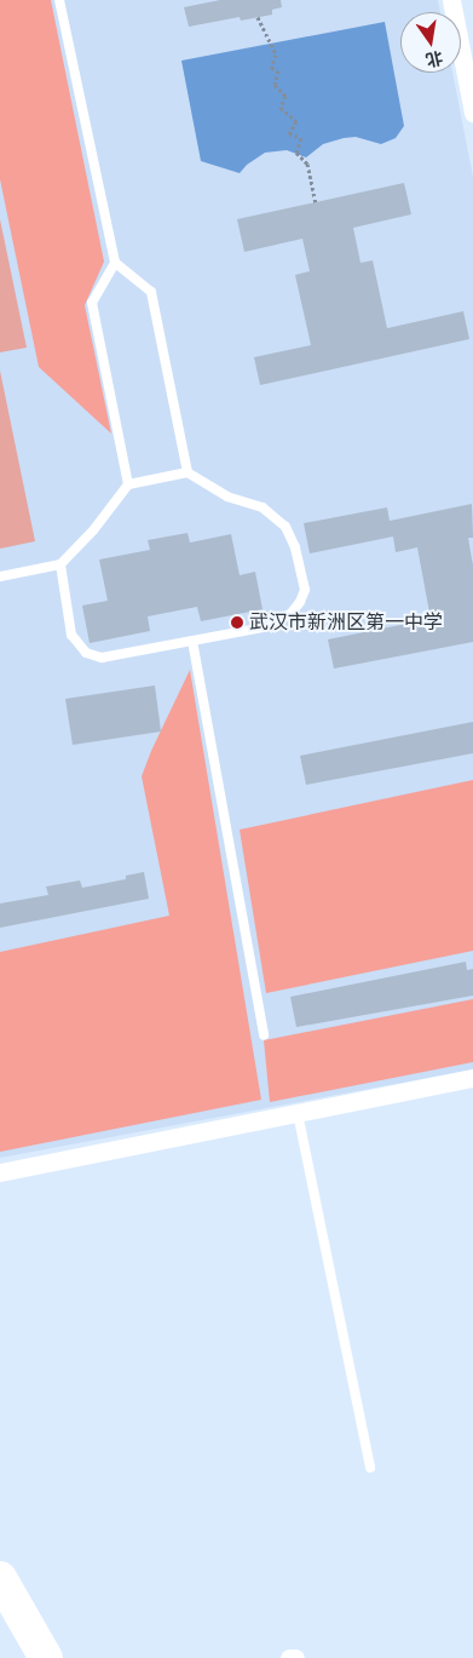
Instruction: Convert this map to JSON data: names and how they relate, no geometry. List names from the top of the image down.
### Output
{
  "places": ["武汉市新洲区第一中学"],
  "north": "bottom"
}
